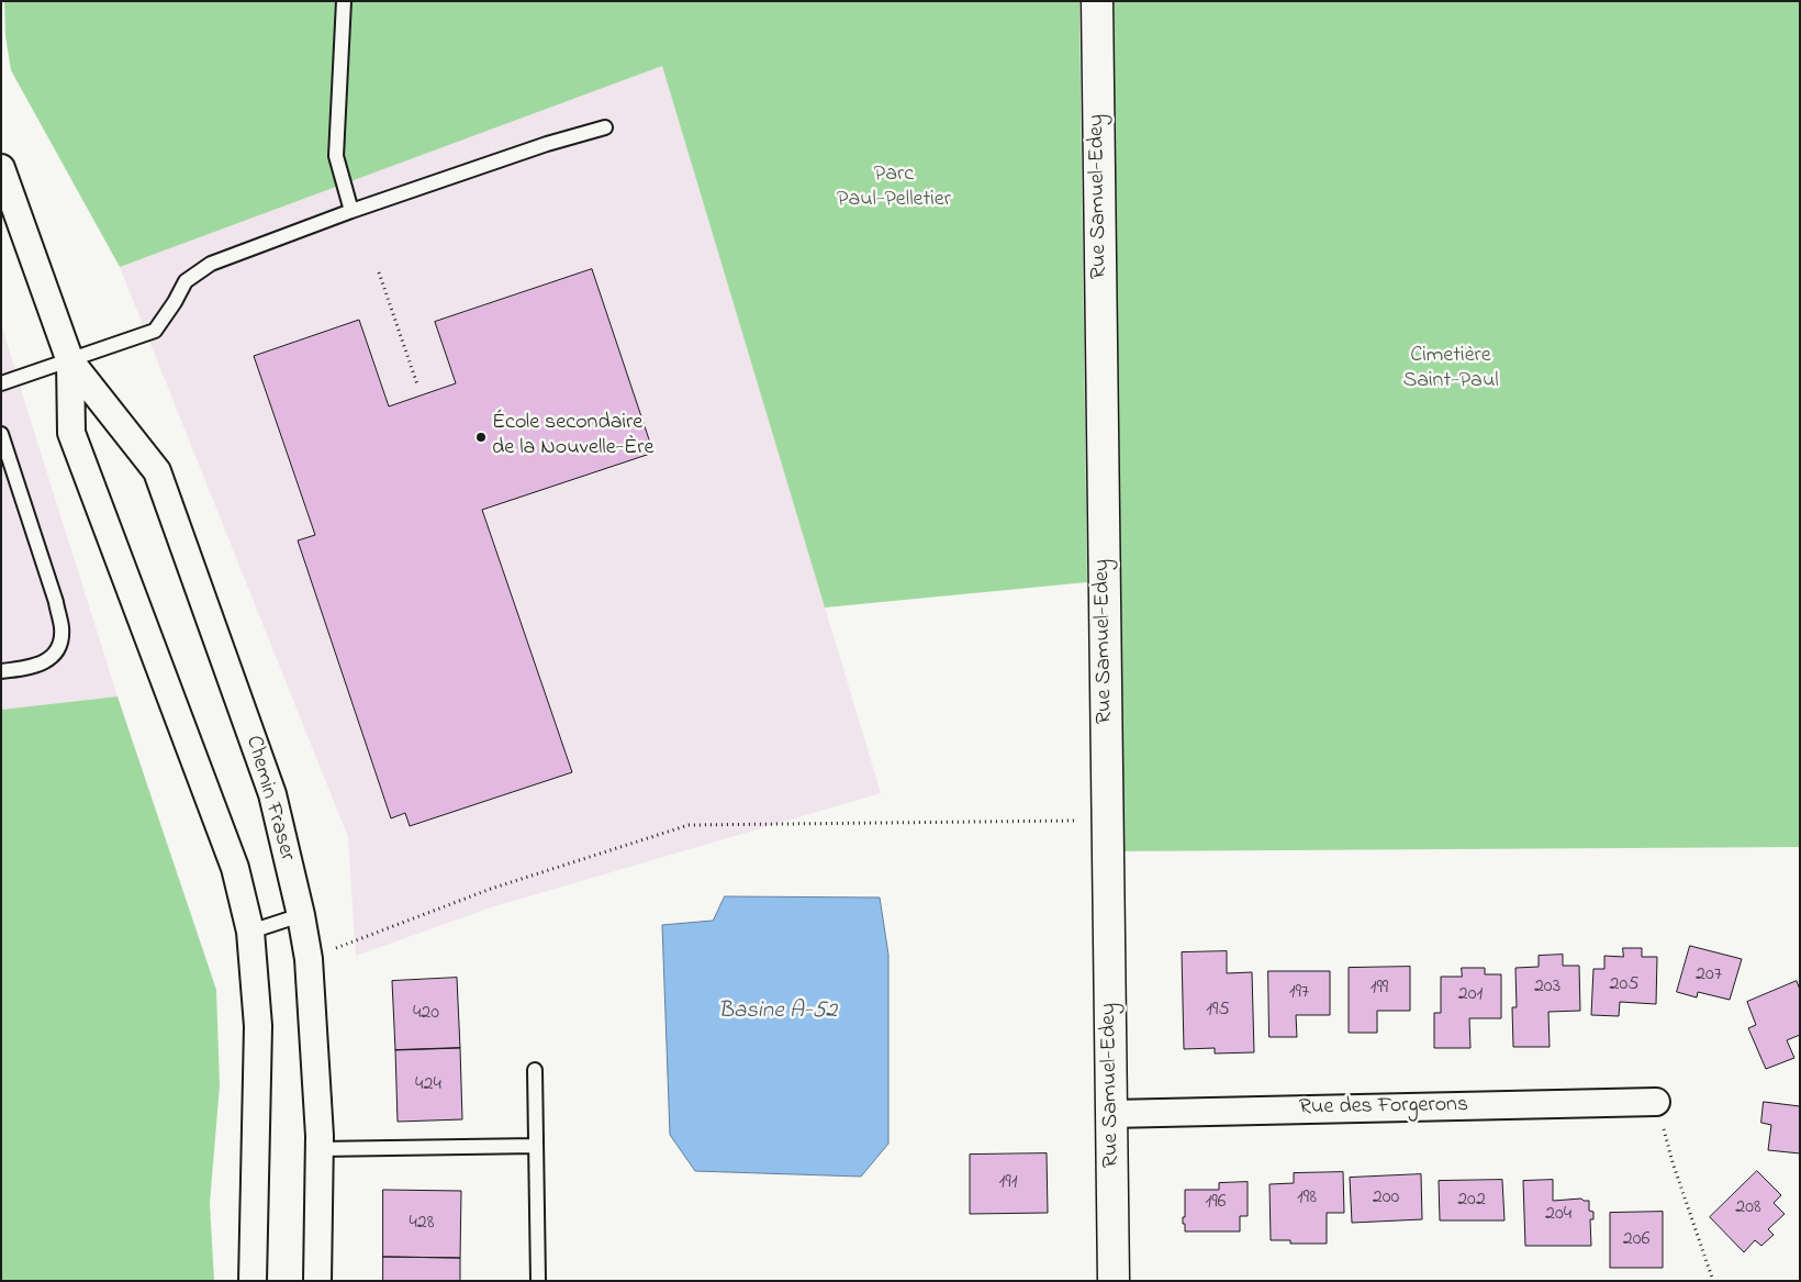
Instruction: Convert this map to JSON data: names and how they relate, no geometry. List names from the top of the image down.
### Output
{
  "streets": {
    "street": ["Rue Samuel-Edey", "Chemin Fraser", "Rue des Forgerons"]
  },
  "crossings": [
    ["Rue Samuel-Edey", "Rue des Forgerons"]
  ],
  "water": ["Basine A-52"],
  "parks": ["Parc Paul-Pelletier", "Cimetière Saint-Paul"],
  "places": ["École secondaire de la Nouvelle-Ère"],
  "house_numbers": [
    "207",
    "205",
    "203",
    "199",
    "197",
    "201",
    "195",
    "420",
    "424",
    "191",
    "198",
    "200",
    "202",
    "196",
    "208",
    "204",
    "428",
    "206"
  ]
}
